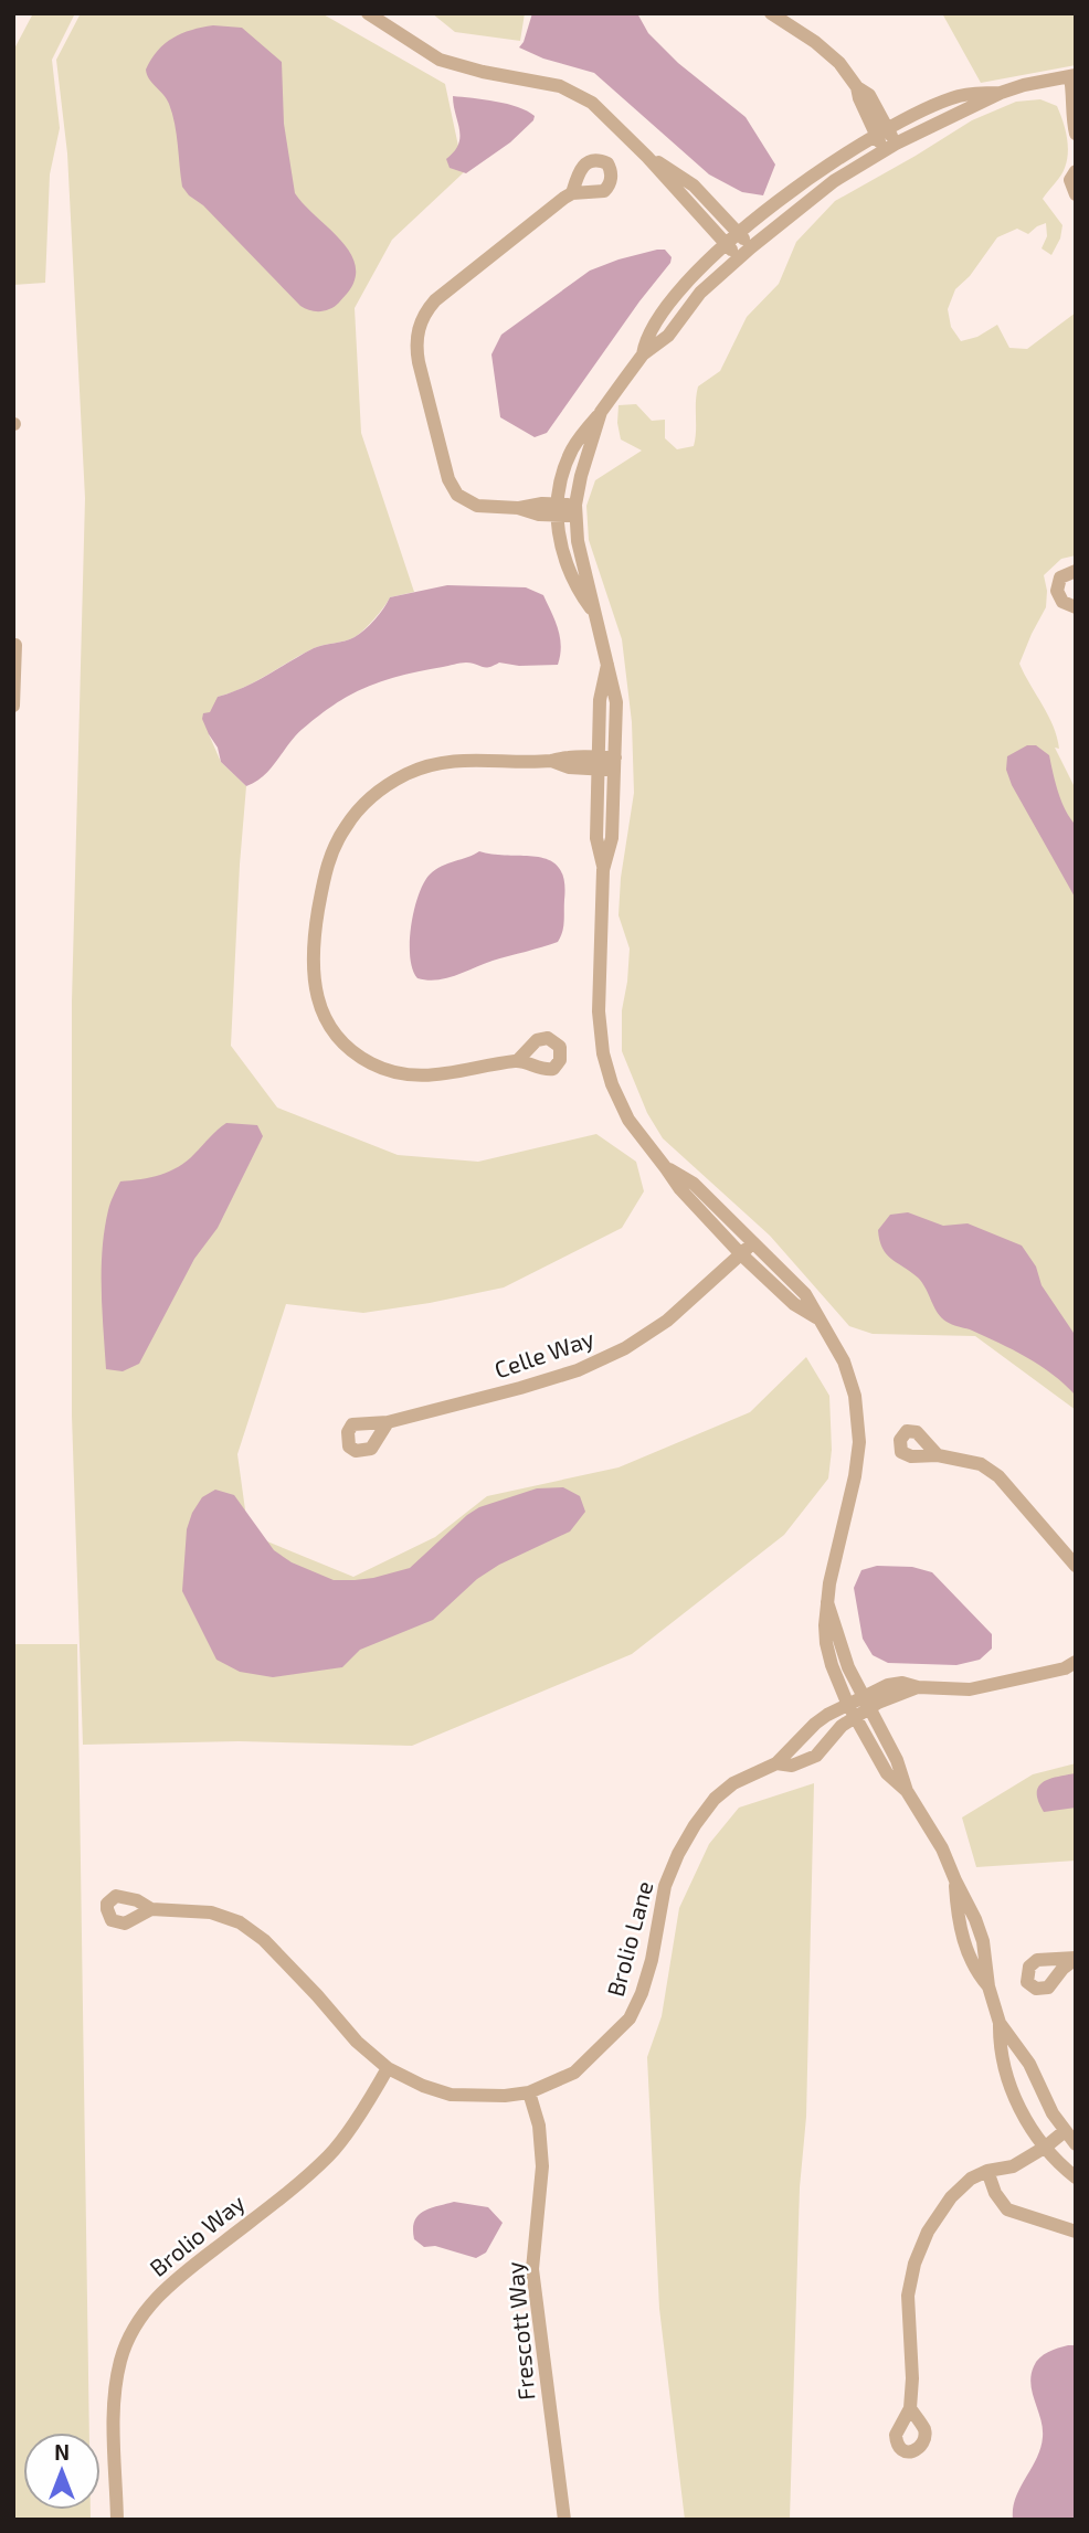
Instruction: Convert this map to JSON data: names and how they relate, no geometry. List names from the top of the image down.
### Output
{
  "streets": {
    "street": [
      "Celle Way",
      "Brolio Lane",
      "Brolio Way",
      "Frescott Way"
    ]
  },
  "crossings": [
    ["Brolio Lane", "Brolio Way"],
    ["Brolio Lane", "Frescott Way"]
  ],
  "north": "top"
}
